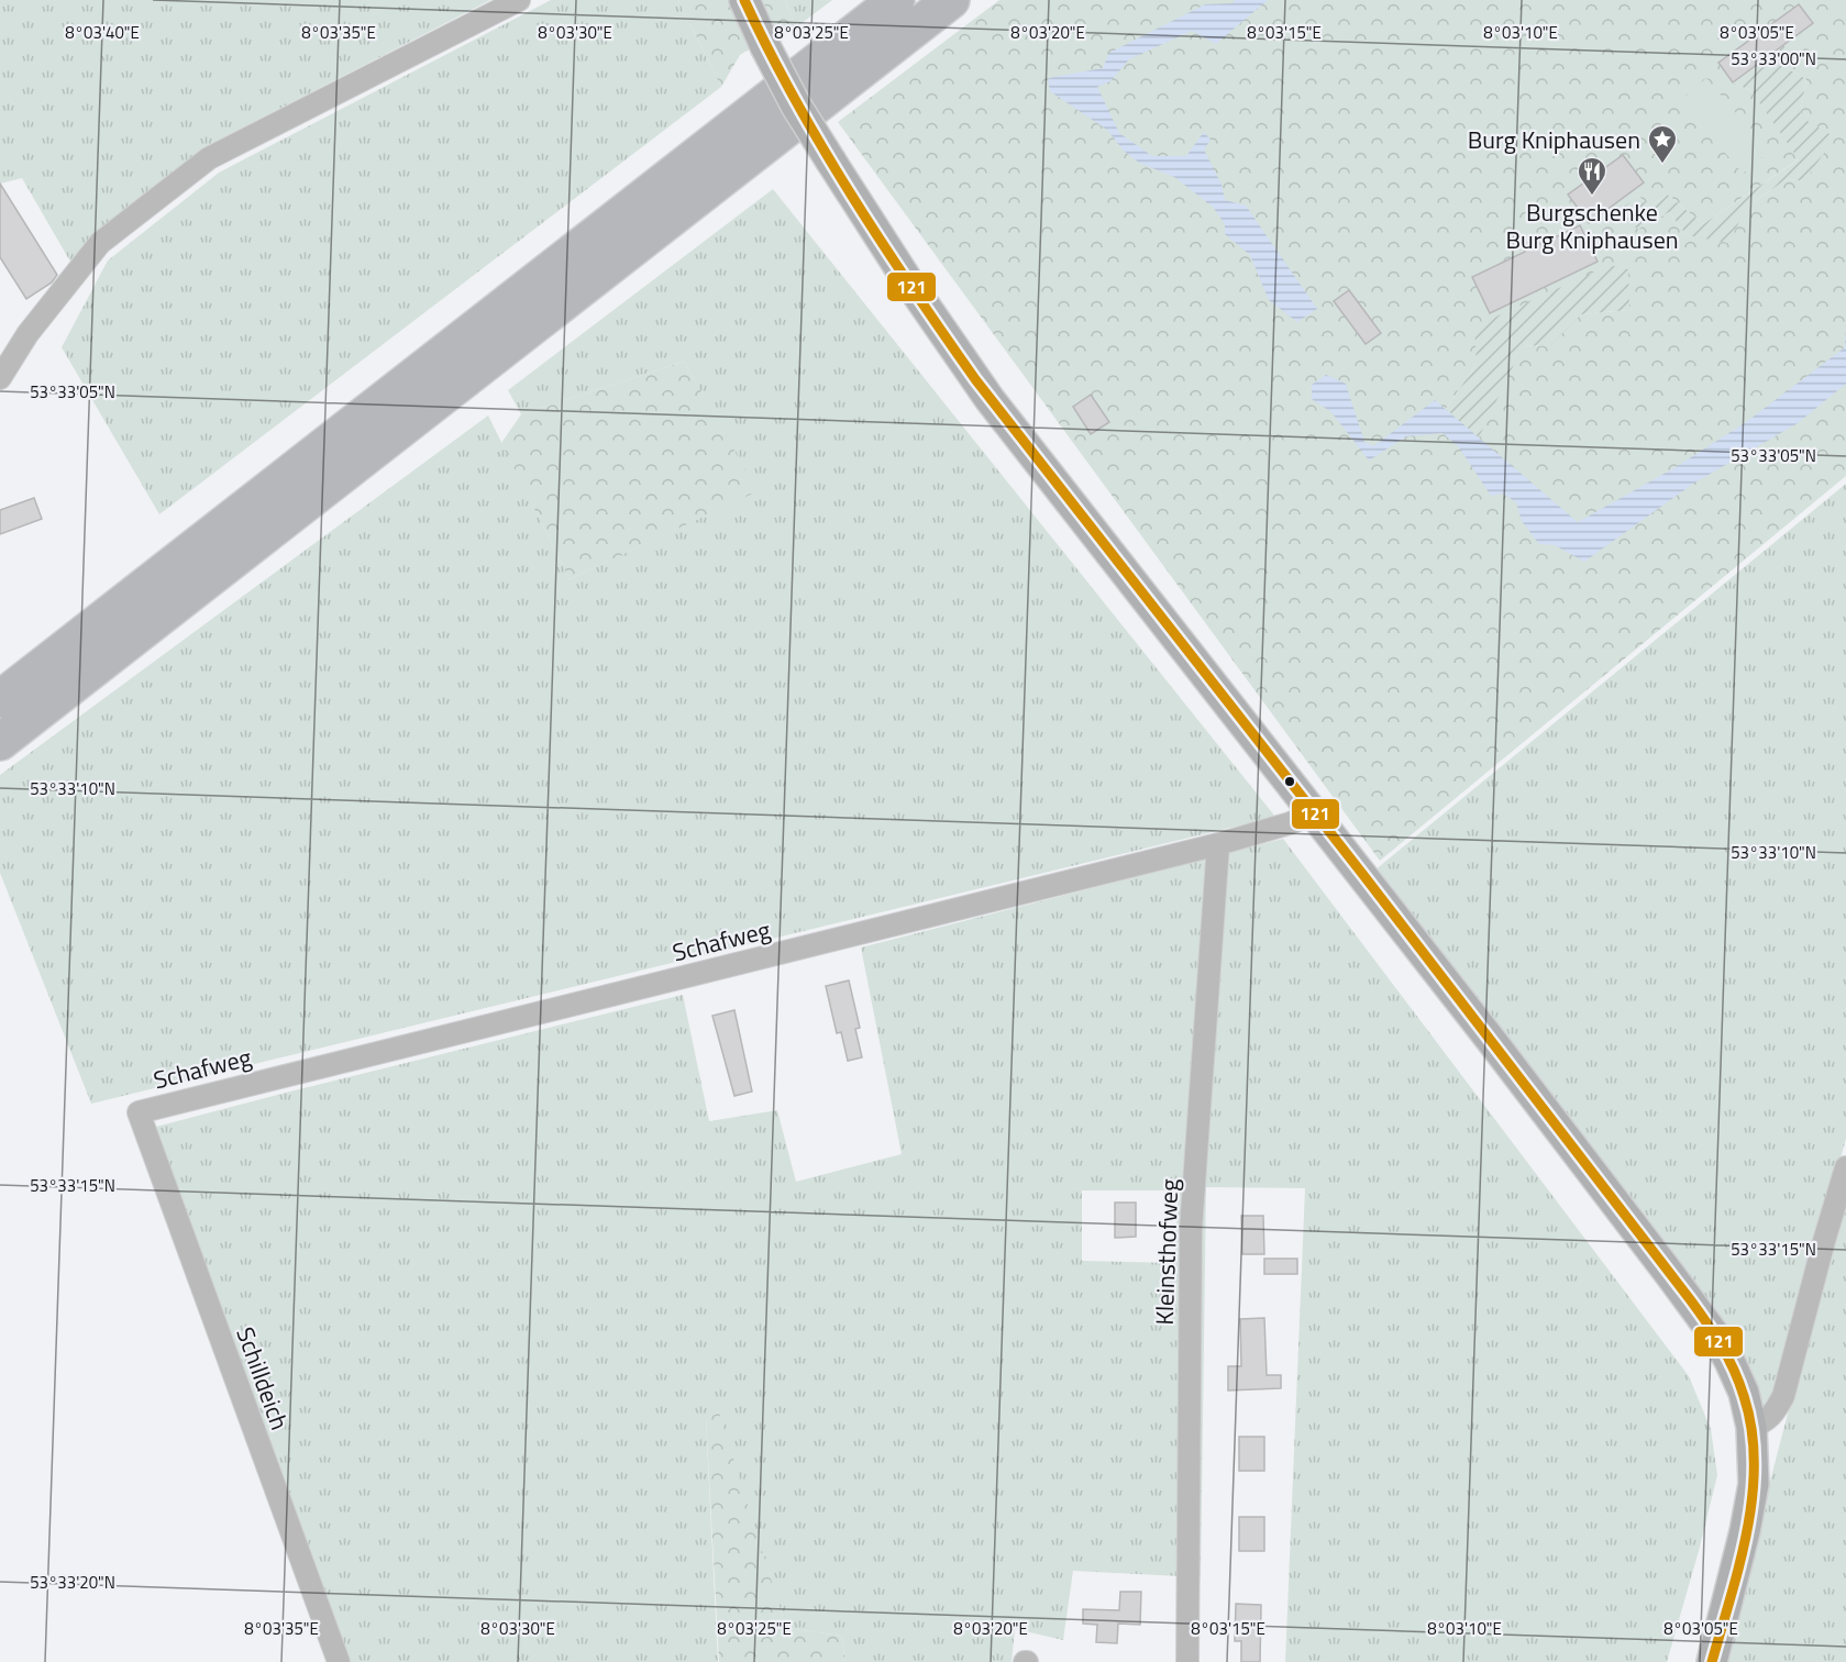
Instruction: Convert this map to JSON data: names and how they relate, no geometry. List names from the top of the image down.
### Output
{
  "streets": {
    "street": ["Schafweg", "Kleinsthofweg", "Schilldeich"]
  },
  "crossings": [
    ["Schafweg", "Kleinsthofweg"],
    ["Schafweg", "Schilldeich"]
  ],
  "places": {
    "place": ["Burg Kniphausen"],
    "restaurant": ["Burgschenke Burg Kniphausen"]
  },
  "lines": ["transit line 121"],
  "coordinates": [
    "8°03'40\"E",
    "8°03'35\"E",
    "8°03'30\"E",
    "8°03'25\"E",
    "8°03'20\"E",
    "8°03'15\"E",
    "8°03'10\"E",
    "8°03'05\"E",
    "53°33'00\"N",
    "53°33'05\"N",
    "53°33'10\"N",
    "53°33'15\"N",
    "53°33'20\"N"
  ]
}
